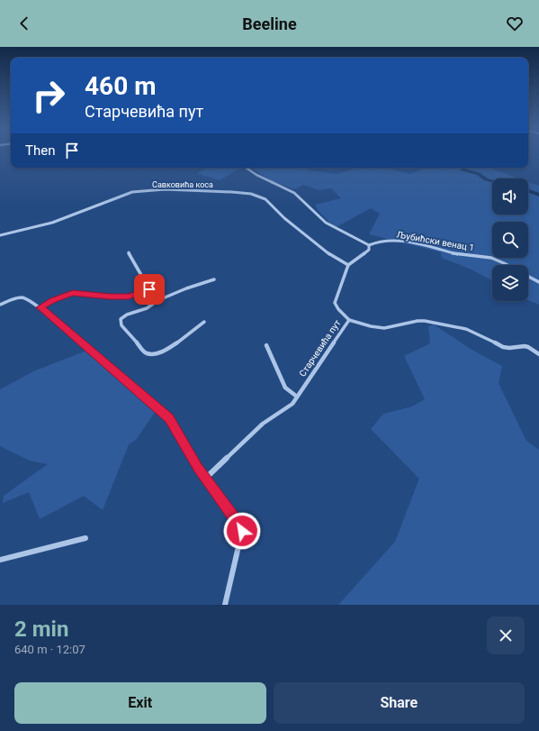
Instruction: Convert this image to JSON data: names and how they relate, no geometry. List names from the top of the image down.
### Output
{
  "streets": {
    "street": ["Савковића коса", "Љубићски венац 1", "Старчевића пут"]
  },
  "page": {
    "header": "Beeline",
    "turn": ["460 m", "Старчевића пут"],
    "then": "Then",
    "heading": ["2 min", "640 m · 12:07"],
    "buttons": ["Exit", "Share"]
  }
}
